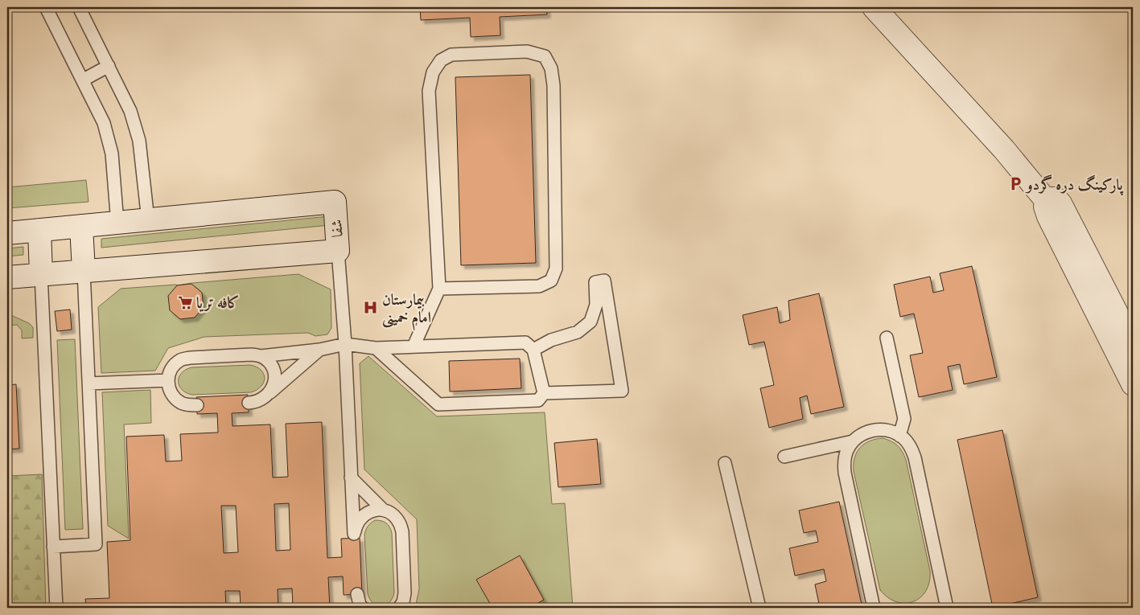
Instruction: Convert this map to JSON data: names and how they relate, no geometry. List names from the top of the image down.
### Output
{
  "streets": {
    "street": ["شفا"]
  },
  "places": {
    "parking": ["پارکینگ دره گردو"],
    "supermarket": ["کافه تریا"],
    "hospital": ["بیمارستان امام خمینی"]
  }
}
